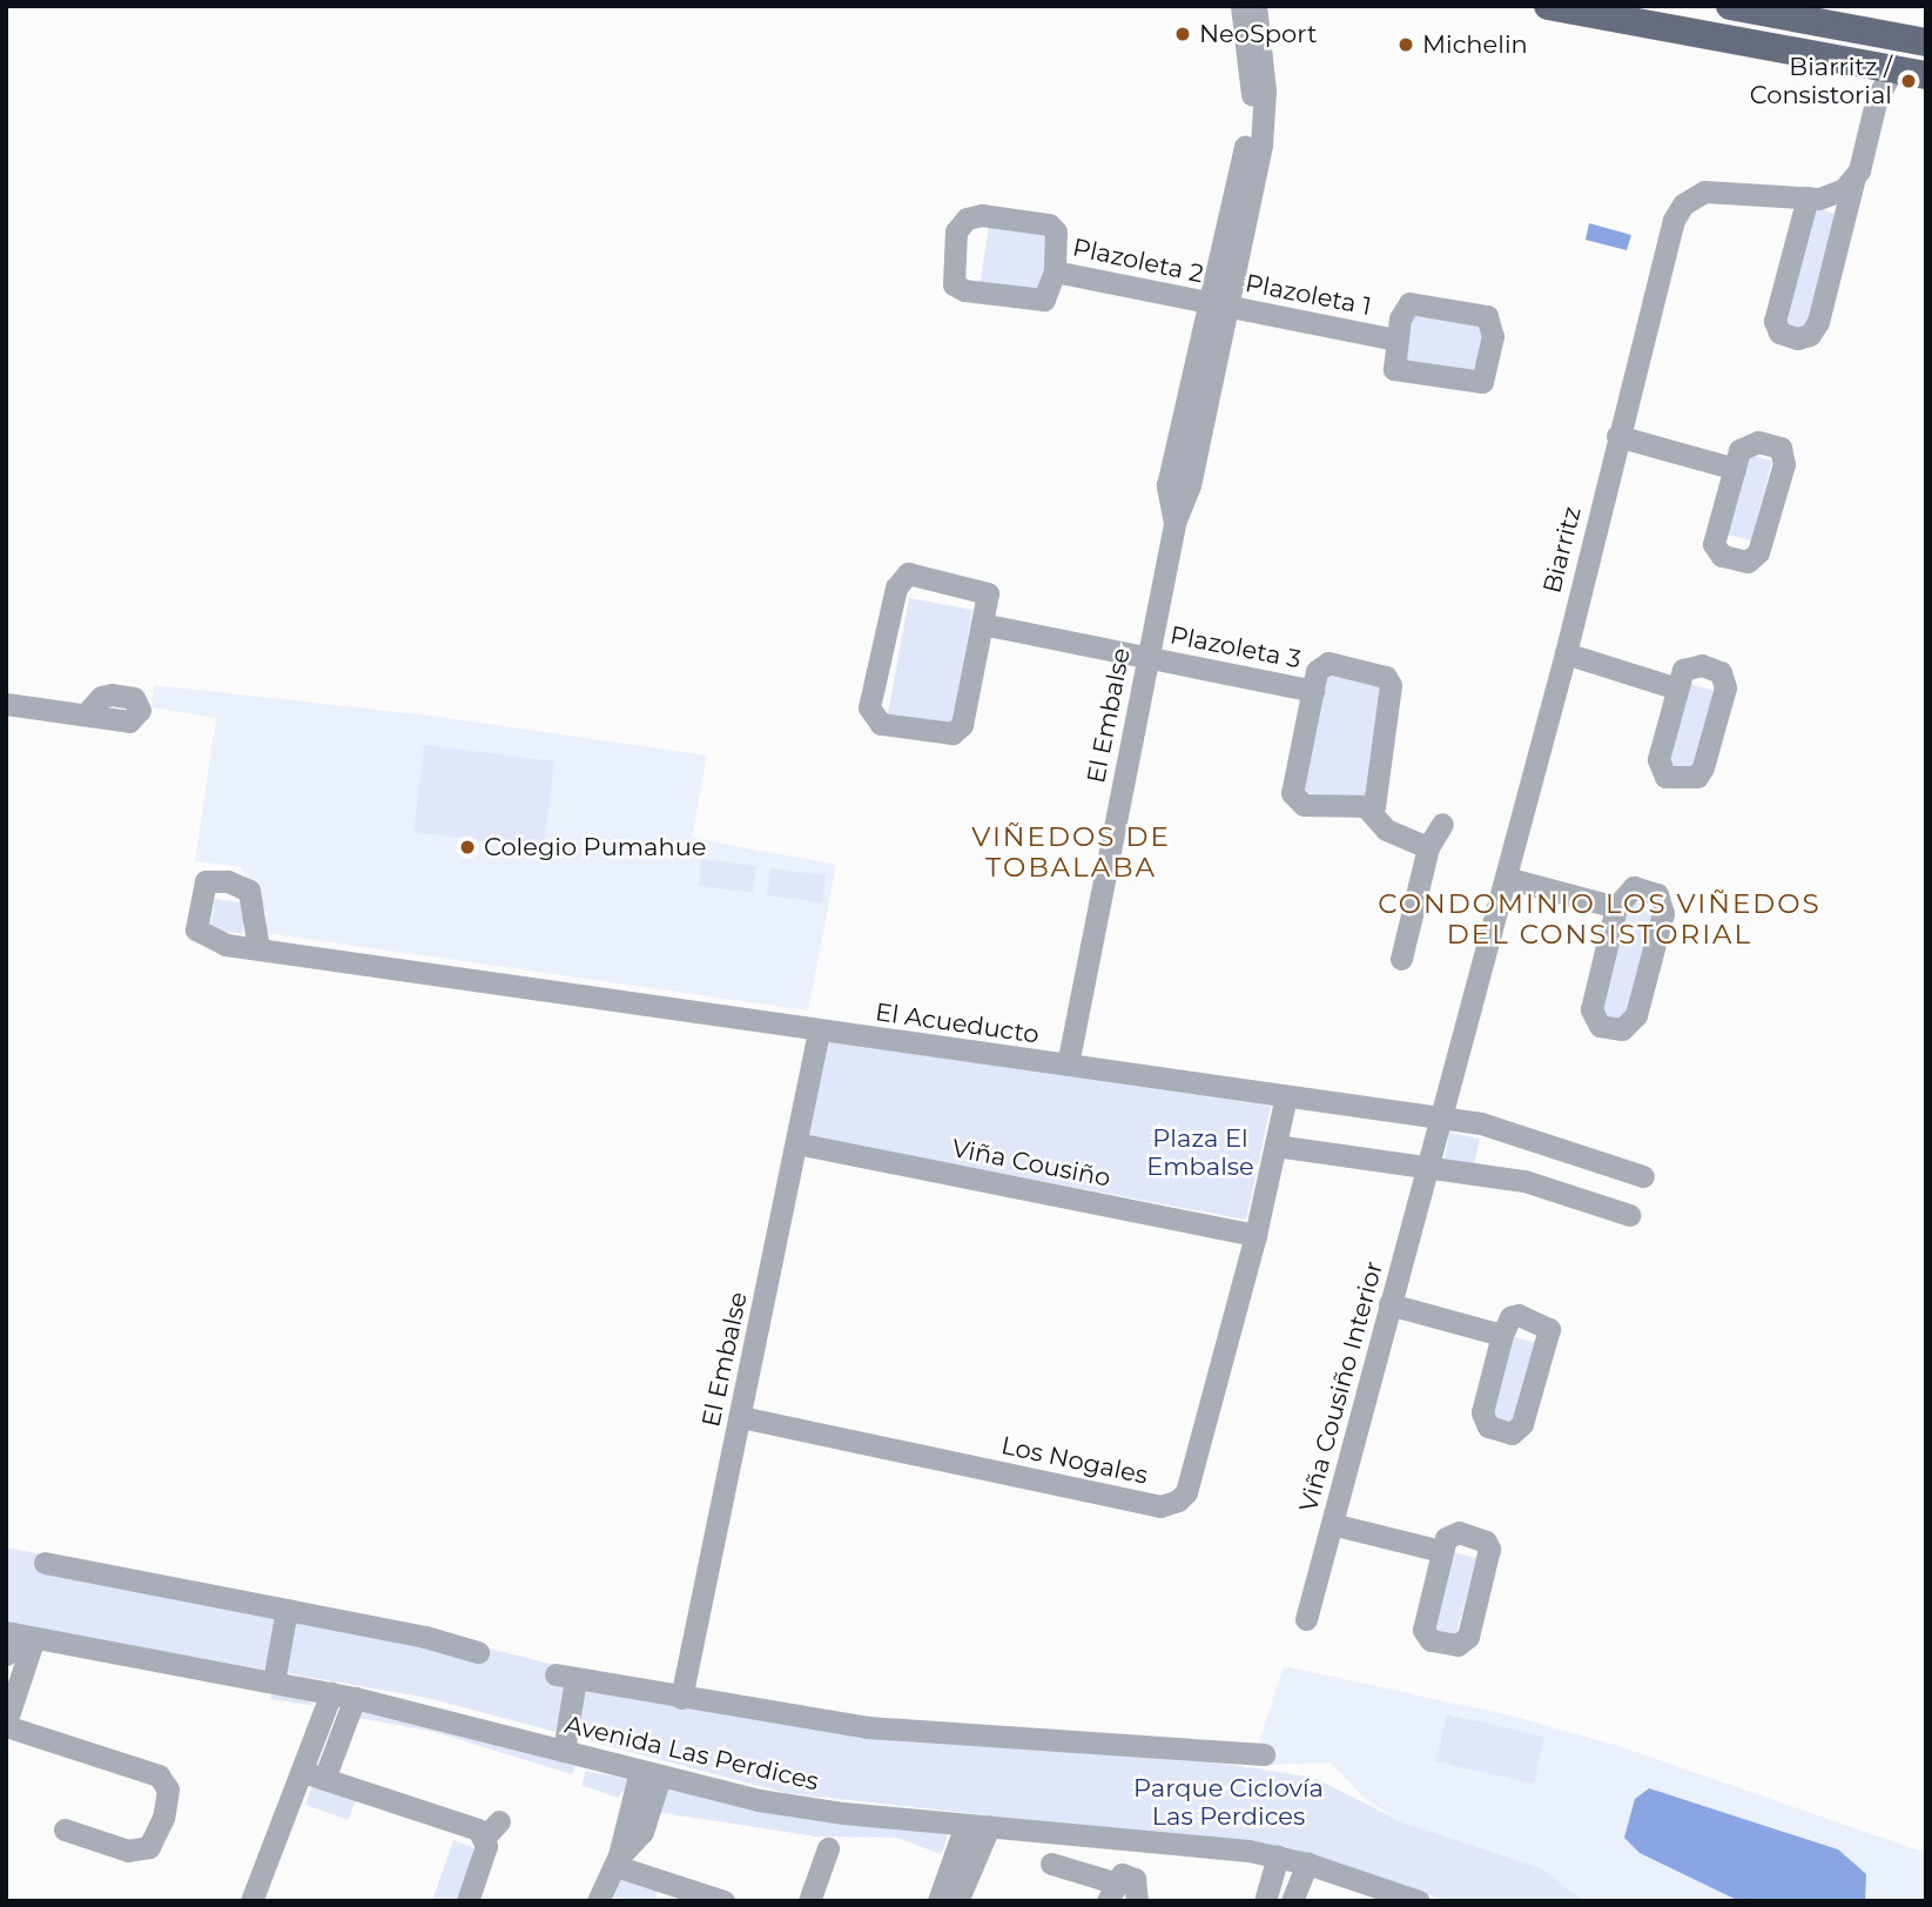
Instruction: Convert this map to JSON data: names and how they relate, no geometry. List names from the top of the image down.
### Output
{
  "streets": {
    "street": [
      "Plazoleta 2",
      "Plazoleta 1",
      "Biarritz",
      "Plazoleta 3",
      "El Embalse",
      "El Acueducto",
      "Viña Cousiño",
      "Viña Cousiño Interior",
      "Los Nogales",
      "Avenida Las Perdices"
    ]
  },
  "crossings": [
    ["Plazoleta 2", "Plazoleta 1"],
    ["Plazoleta 2", "El Embalse"],
    ["Plazoleta 1", "El Embalse"],
    ["Biarritz", "El Acueducto"],
    ["Biarritz", "Viña Cousiño Interior"],
    ["Plazoleta 3", "El Embalse"],
    ["El Embalse", "El Acueducto"],
    ["El Embalse", "Viña Cousiño"],
    ["El Embalse", "Los Nogales"],
    ["El Embalse", "Avenida Las Perdices"],
    ["El Acueducto", "Los Nogales"],
    ["Viña Cousiño", "Los Nogales"]
  ],
  "districts": ["VIÑEDOS DE TOBALABA", "CONDOMINIO LOS VIÑEDOS DEL CONSISTORIAL"],
  "parks": ["Plaza El Embalse", "Parque Ciclovía Las Perdices"],
  "places": [
    "NeoSport",
    "Michelin",
    "Biarritz / Consistorial",
    "Colegio Pumahue"
  ]
}
